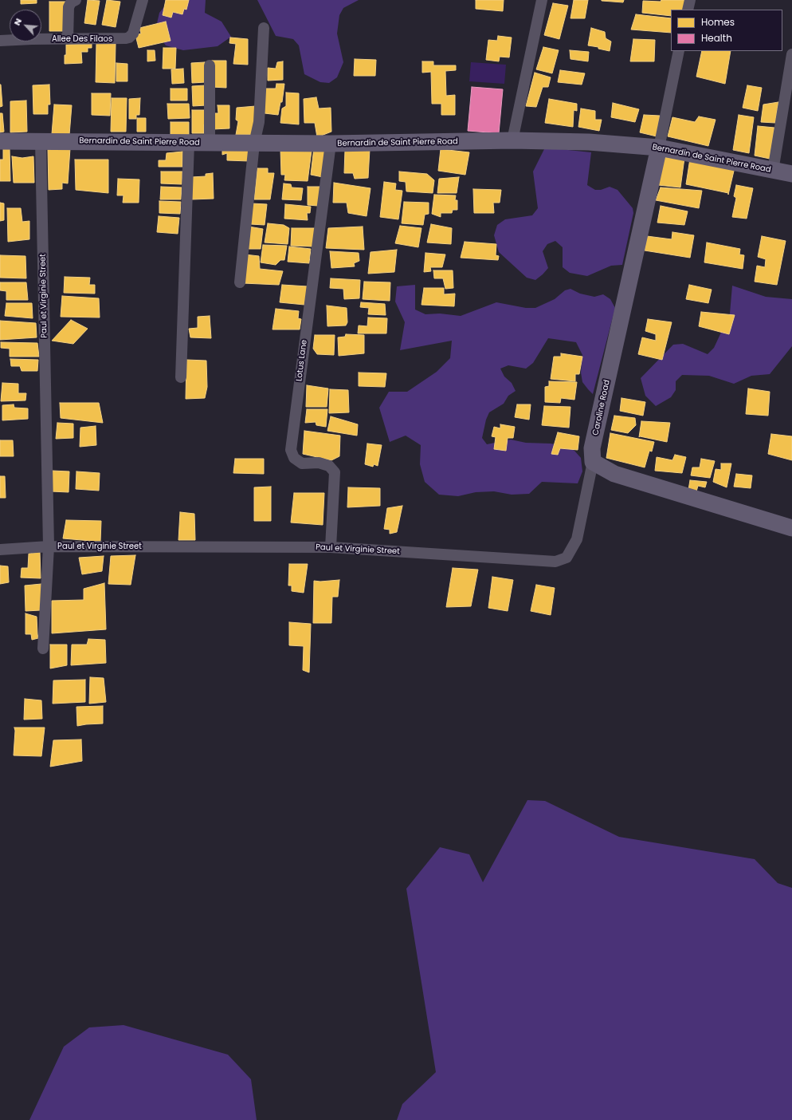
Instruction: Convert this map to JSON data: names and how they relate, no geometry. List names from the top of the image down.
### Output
{
  "streets": {
    "main road": ["Bernardin de Saint Pierre Road", "Caroline Road"],
    "street": ["Allee Des Filaos", "Paul et Virginie Street", "Lotus Lane"]
  },
  "crossings": [
    ["Bernardin de Saint Pierre Road", "Paul et Virginie Street"],
    ["Bernardin de Saint Pierre Road", "Lotus Lane"],
    ["Bernardin de Saint Pierre Road", "Caroline Road"],
    ["Paul et Virginie Street", "Lotus Lane"],
    ["Paul et Virginie Street", "Caroline Road"]
  ],
  "legend": ["Homes", "Health"],
  "north": "top left"
}
